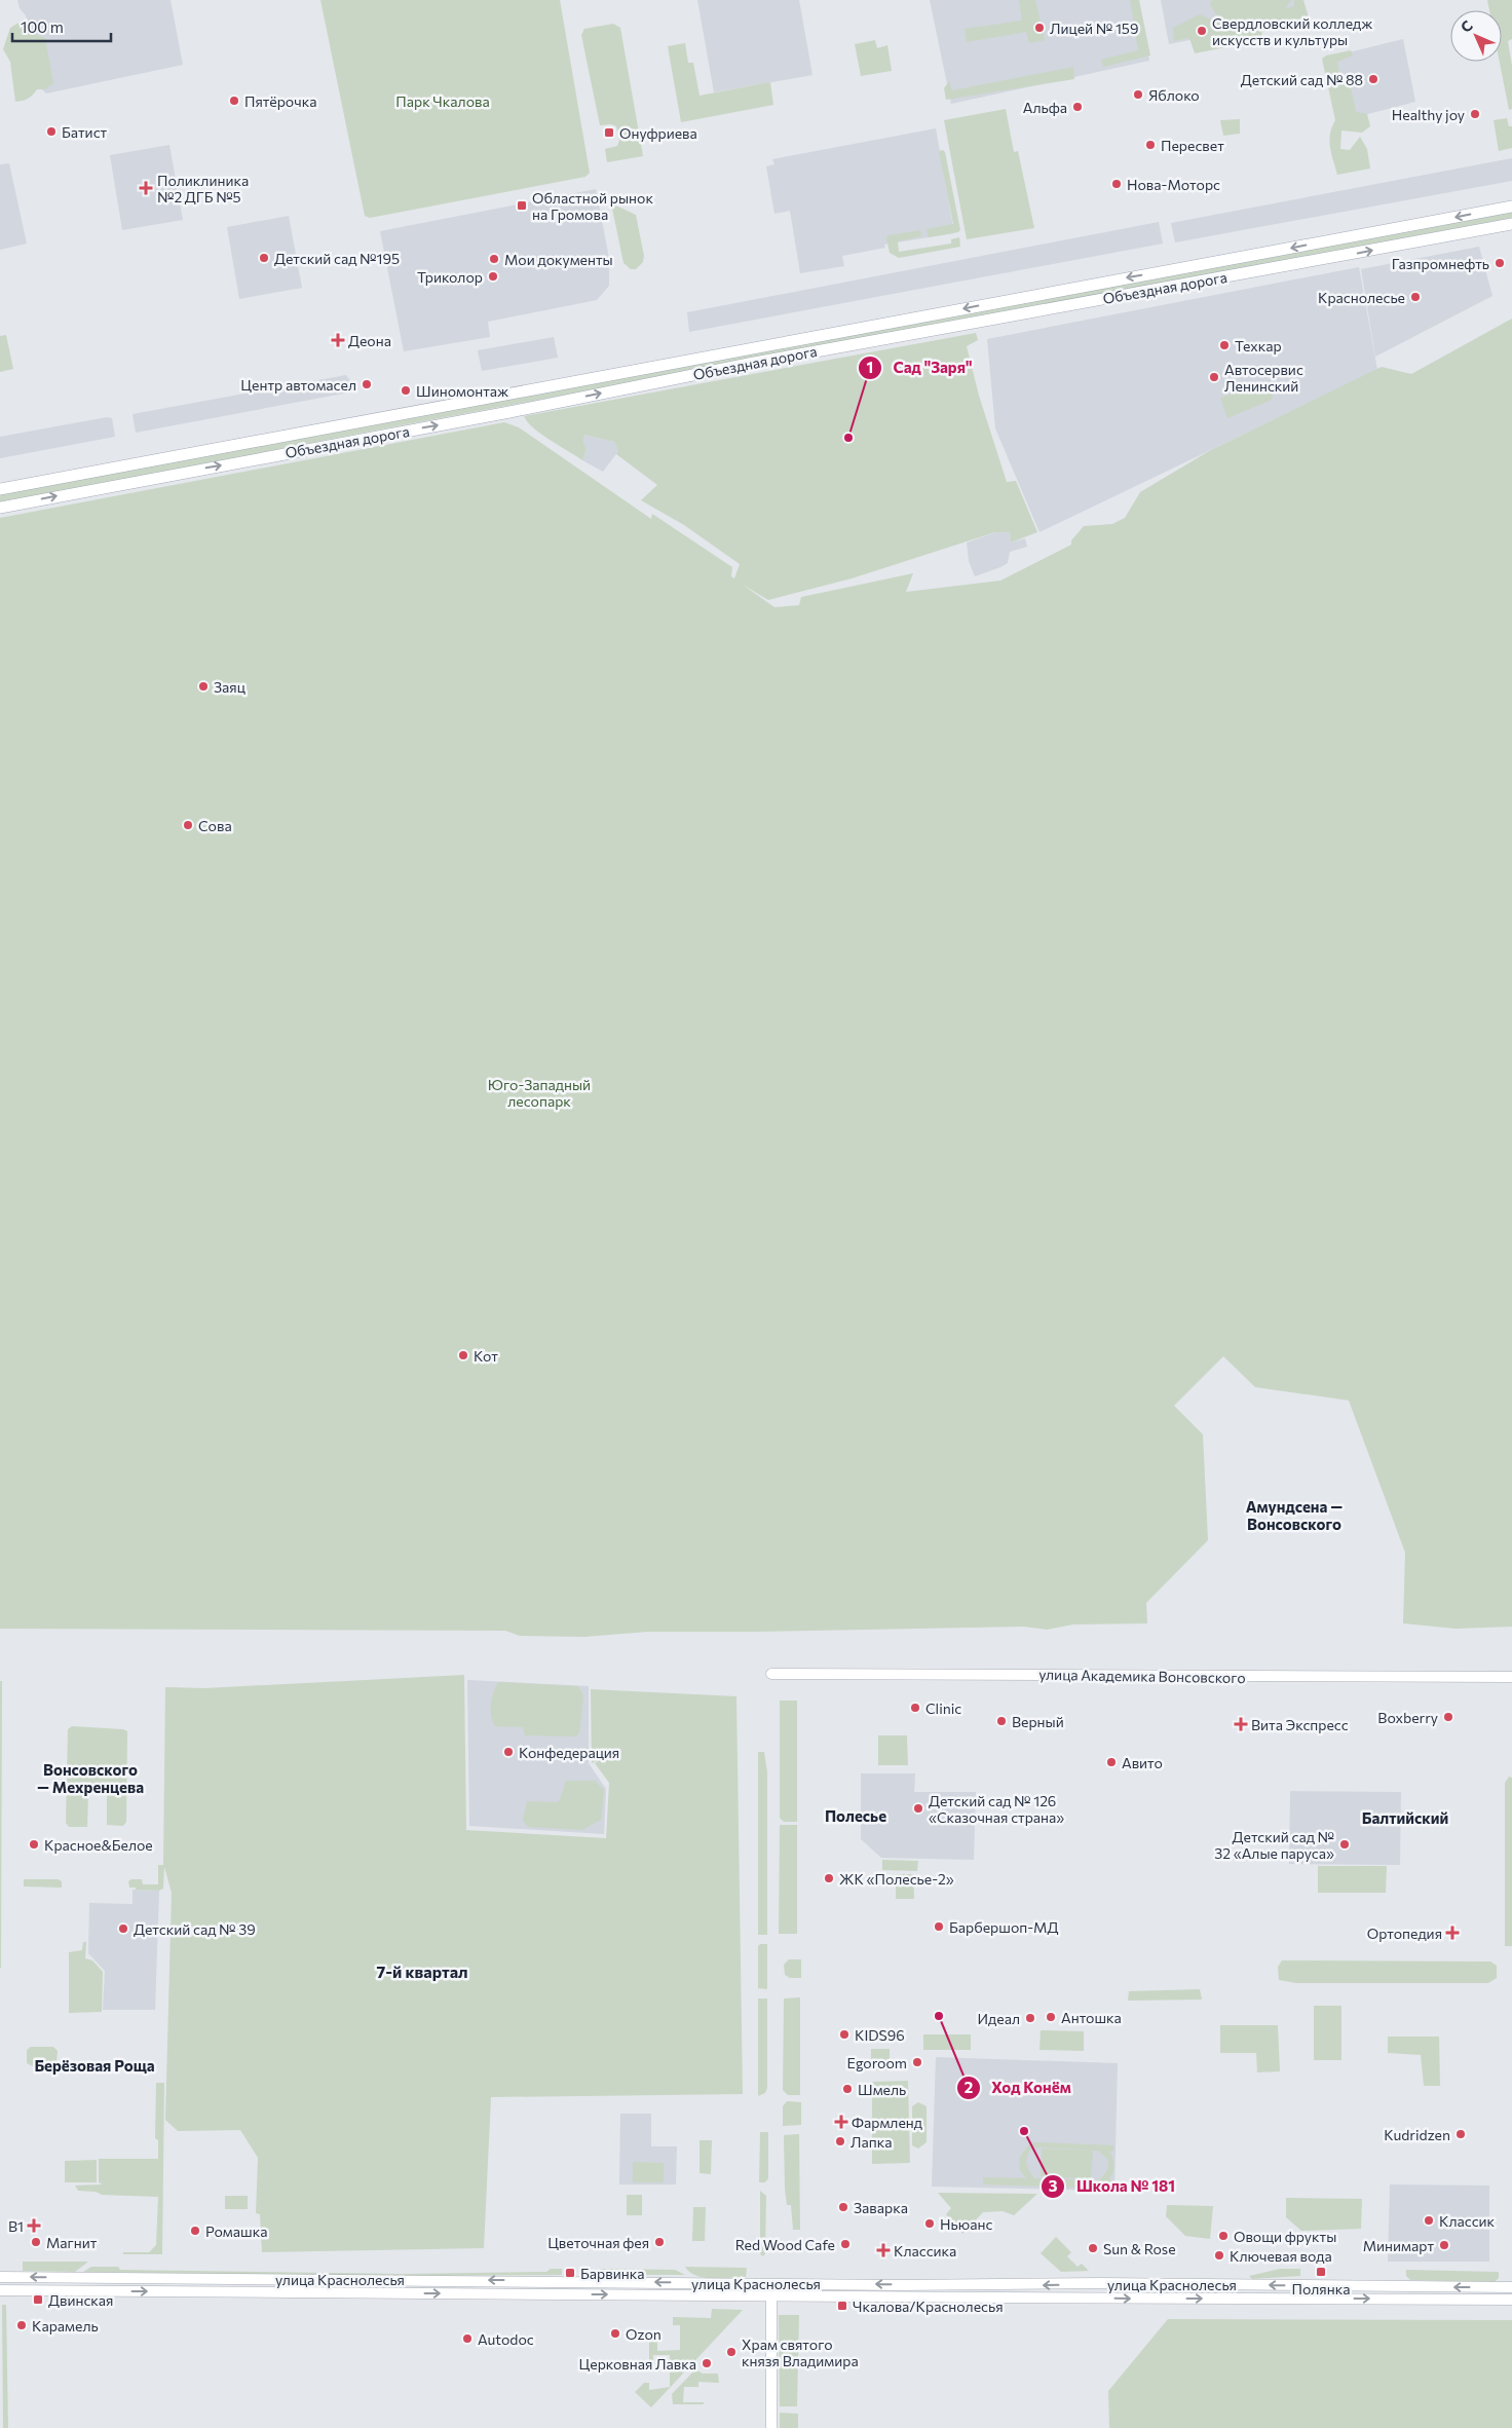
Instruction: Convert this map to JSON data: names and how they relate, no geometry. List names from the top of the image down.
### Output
{
  "streets": {
    "main road": ["Объездная дорога"],
    "street": ["улица Академика Вонсовского", "улица Краснолесья"]
  },
  "districts": [
    "Амундсена — Вонсовского",
    "Вонсовского — Мехренцева",
    "Полесье",
    "Балтийский",
    "7-й квартал",
    "Берёзовая Роща"
  ],
  "parks": ["Парк Чкалова", "Юго-Западный лесопарк"],
  "places": {
    "other": [
      "Лицей № 159",
      "Свердловский колледж искусств и культуры",
      "Детский сад № 88",
      "Яблоко",
      "Пятёрочка",
      "Альфа",
      "Healthy joy",
      "Батист",
      "Пересвет",
      "Нова-Моторс",
      "Детский сад №195",
      "Мои документы",
      "Газпромнефть",
      "Триколор",
      "Краснолесье",
      "Техкар",
      "Автосервис Ленинский",
      "Центр автомасел",
      "Шиномонтаж",
      "Сад \"Заря\"",
      "Заяц",
      "Сова",
      "Кот",
      "Clinic",
      "Boxberry",
      "Верный",
      "Конфедерация",
      "Авито",
      "Детский сад № 126 «Сказочная страна»",
      "Красное&Белое",
      "Детский сад № 32 «Алые паруса»",
      "ЖК «Полесье-2»",
      "Барбершоп-МД",
      "Детский сад № 39",
      "Ход Конём",
      "Антошка",
      "Идеал",
      "KIDS96",
      "Egoroom",
      "Шмель",
      "Школа № 181",
      "Kudridzen",
      "Лапка",
      "Заварка",
      "Классик",
      "Ньюанс",
      "Ромашка",
      "Овощи фрукты",
      "Магнит",
      "Цветочная фея",
      "Red Wood Cafe",
      "Минимарт",
      "Sun & Rose",
      "Ключевая вода",
      "Карамель",
      "Ozon",
      "Autodoc",
      "Храм святого князя Владимира",
      "Церковная Лавка"
    ],
    "transit": [
      "Онуфриева",
      "Областной рынок на Громова",
      "Полянка",
      "Барвинка",
      "Двинская",
      "Чкалова/Краснолесья"
    ],
    "health": [
      "Поликлиника №2 ДГБ №5",
      "Деона",
      "Вита Экспресс",
      "Ортопедия",
      "Фармленд",
      "B1",
      "Классика"
    ]
  },
  "scale_bar": "100 m",
  "north": "top left"
}
